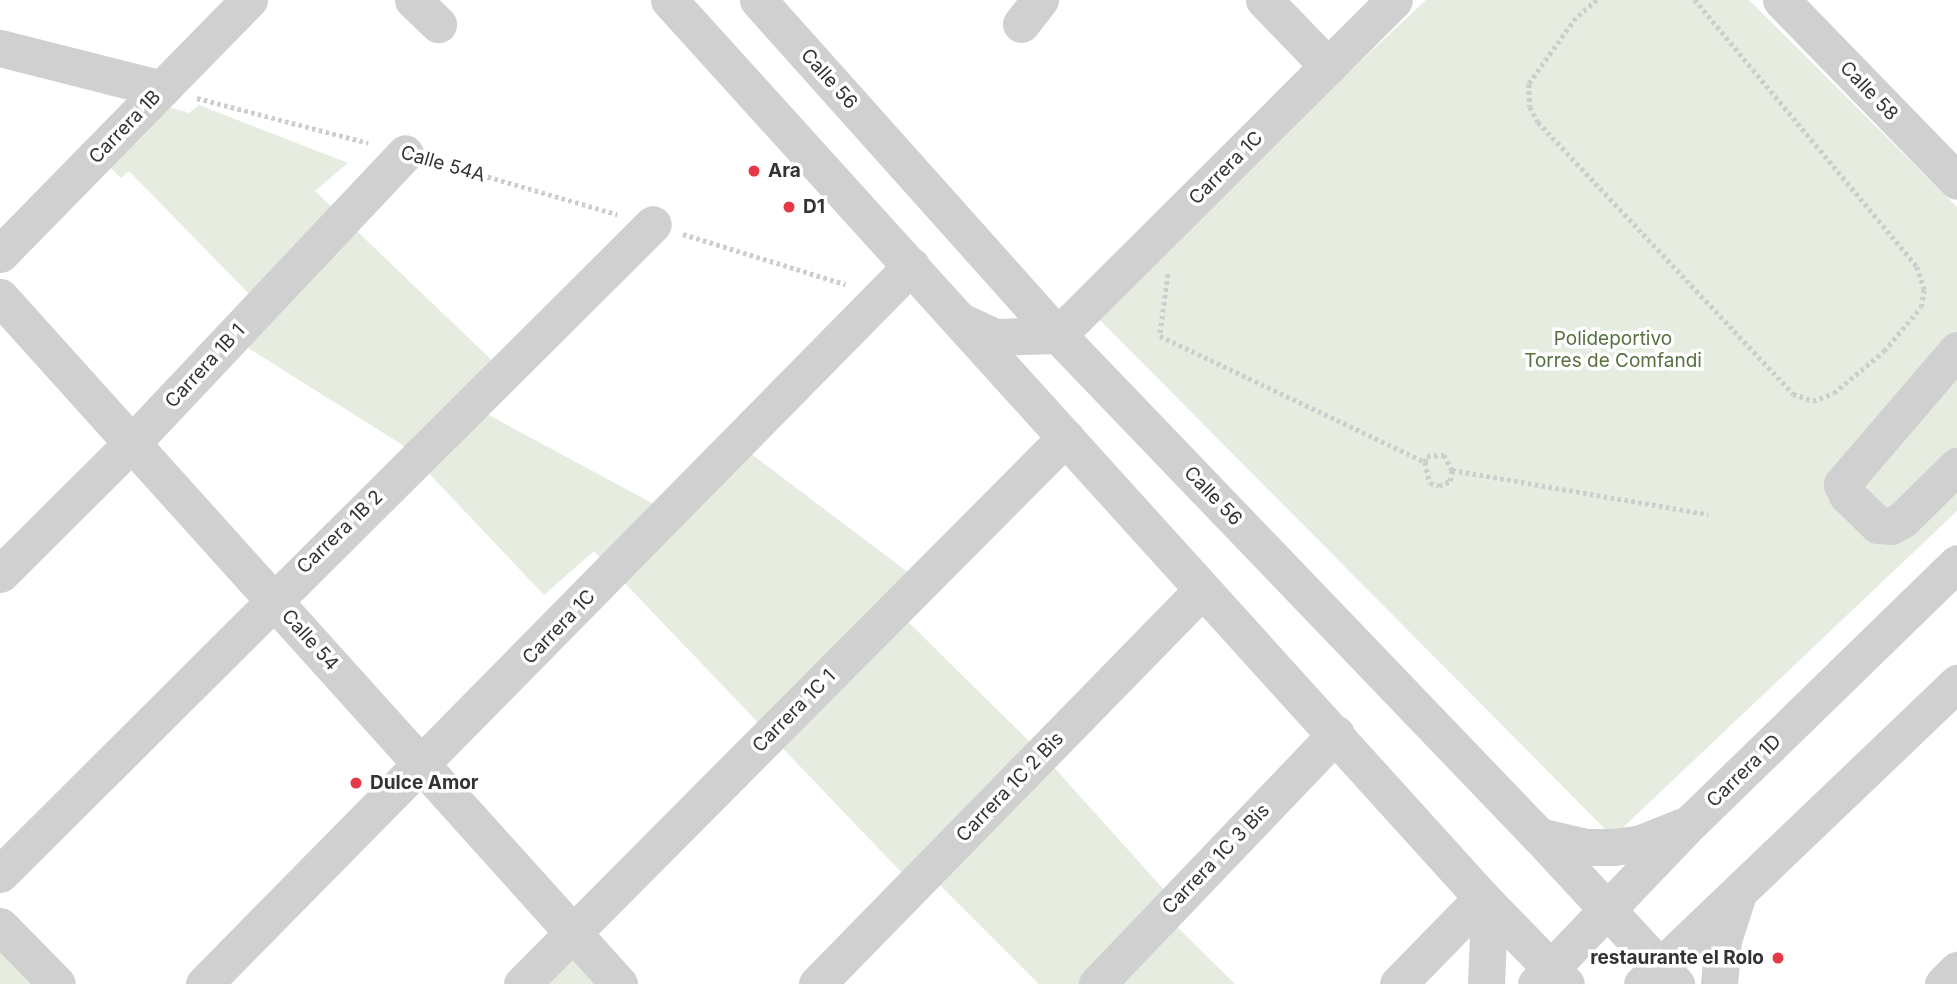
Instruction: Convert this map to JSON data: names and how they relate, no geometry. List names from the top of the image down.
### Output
{
  "streets": {
    "street": [
      "Calle 56",
      "Calle 58",
      "Carrera 1B",
      "Carrera 1C",
      "Carrera 1B 1",
      "Carrera 1B 2",
      "Calle 54",
      "Carrera 1C 1",
      "Carrera 1D",
      "Carrera 1C 2 Bis",
      "Carrera 1C 3 Bis"
    ],
    "path": ["Calle 54A"]
  },
  "crossings": [
    ["Calle 56", "Carrera 1C"],
    ["Calle 56", "Carrera 1D"],
    ["Carrera 1B", "Calle 54A"],
    ["Calle 54A", "Carrera 1C"],
    ["Calle 54A", "Carrera 1B 1"],
    ["Calle 54A", "Carrera 1B 2"],
    ["Carrera 1C", "Calle 54"],
    ["Carrera 1B 1", "Calle 54"],
    ["Carrera 1B 2", "Calle 54"],
    ["Calle 54", "Carrera 1C 1"]
  ],
  "parks": ["Polideportivo Torres de Comfandi"],
  "places": [
    "Ara",
    "D1",
    "Dulce Amor",
    "restaurante el Rolo"
  ]
}
